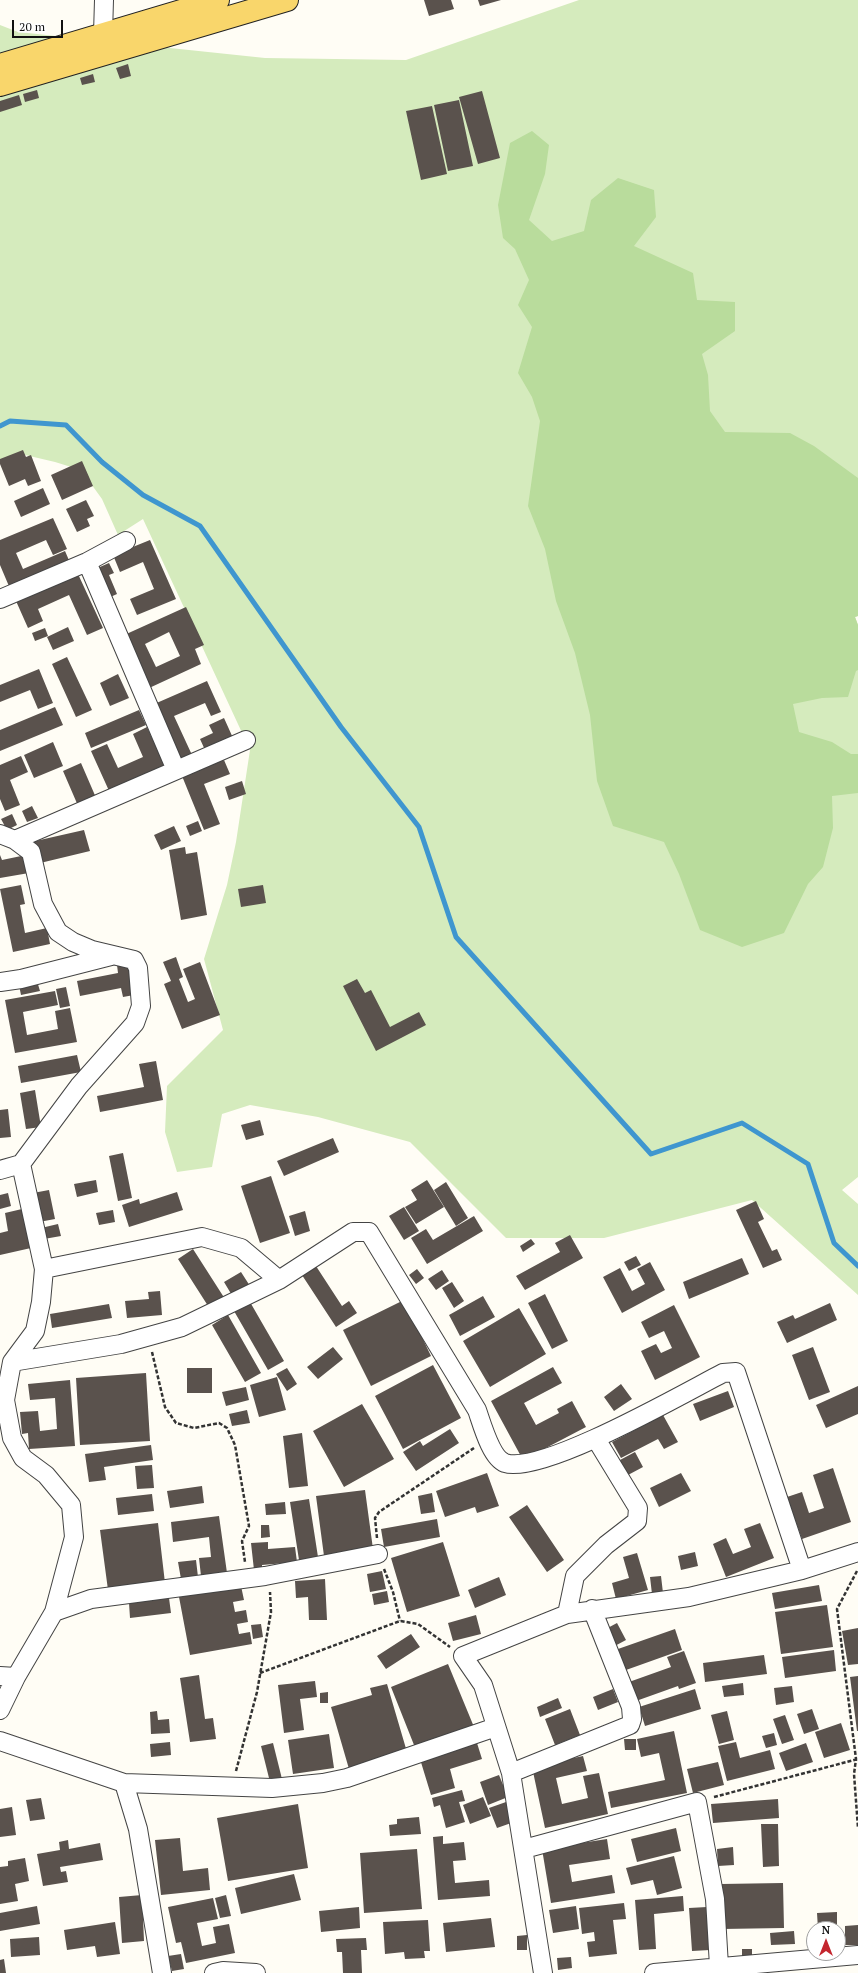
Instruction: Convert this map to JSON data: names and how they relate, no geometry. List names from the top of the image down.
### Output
{
  "scale_bar": "20 m",
  "north": "top"
}
